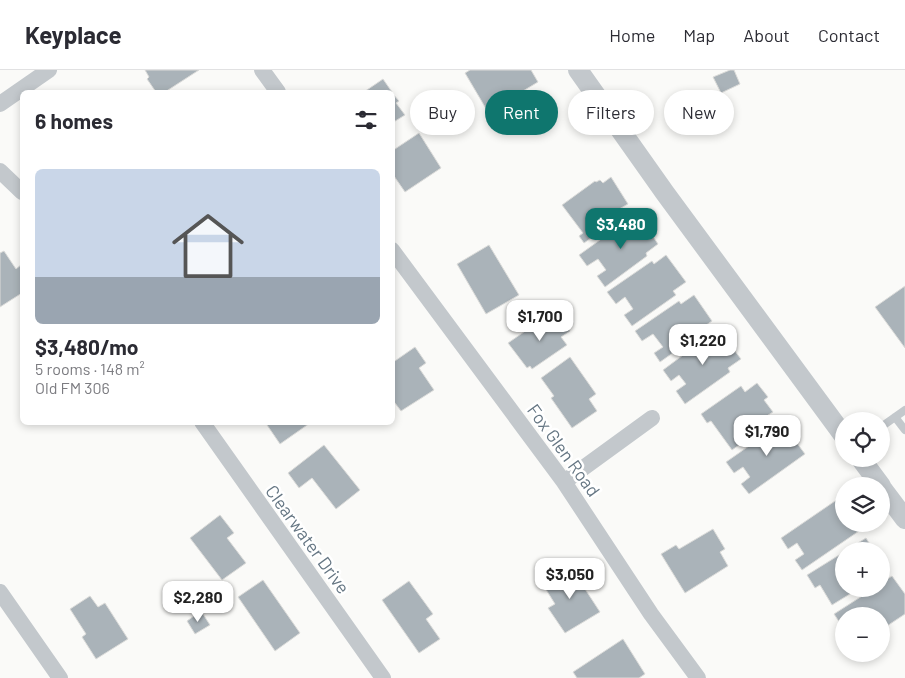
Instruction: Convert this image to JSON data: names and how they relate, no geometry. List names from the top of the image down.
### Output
{
  "streets": {
    "street": ["Fox Glen Road", "Clearwater Drive"]
  },
  "page": {
    "header": "Keyplace",
    "nav": [
      "Home",
      "Map",
      "About",
      "Contact"
    ],
    "chip": [
      "Buy",
      "Rent",
      "Filters",
      "New"
    ],
    "heading": "6 homes",
    "list": [
      {
        "name": "$3,480/mo",
        "note": "5 rooms · 148 m² · Old FM 306"
      }
    ],
    "price": [
      "$3,480",
      "$1,700",
      "$1,220",
      "$1,790",
      "$3,050",
      "$2,280"
    ],
    "map_buttons": ["+", "−"]
  }
}
